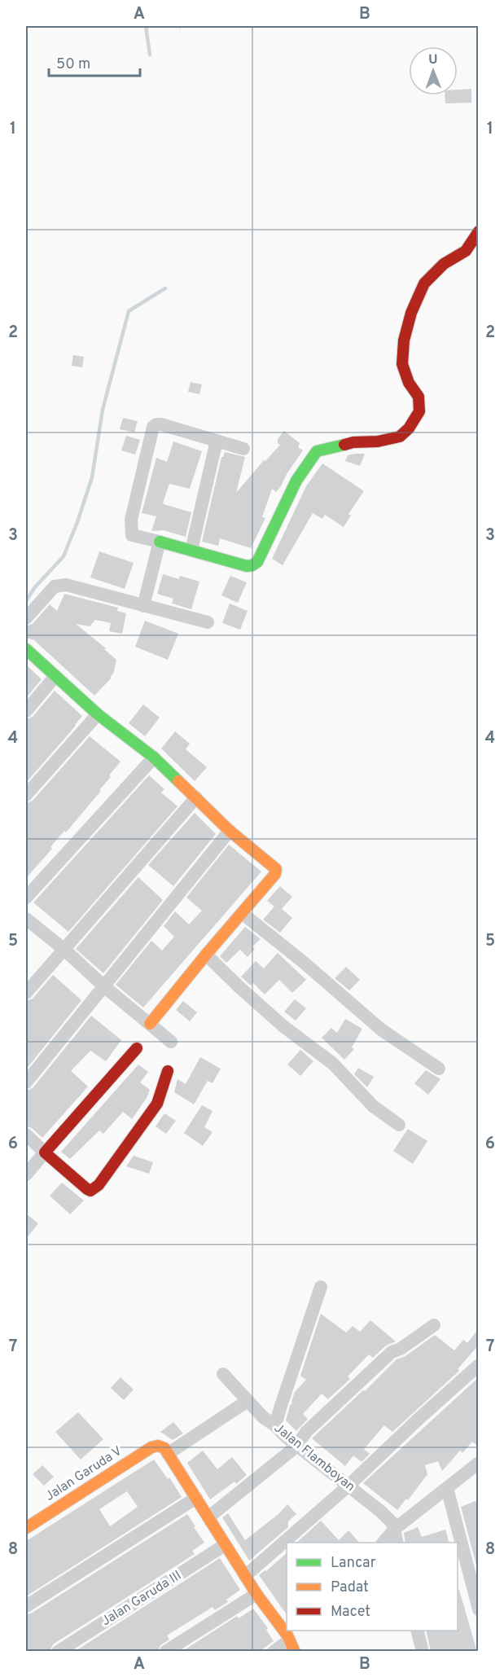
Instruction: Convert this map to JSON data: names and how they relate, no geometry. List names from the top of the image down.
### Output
{
  "streets": {
    "street": ["Jalan Flamboyan", "Jalan Garuda V", "Jalan Garuda III"]
  },
  "legend": ["Lancar", "Padat", "Macet"],
  "scale_bar": "50 m",
  "north": "top",
  "grid": {
    "columns": ["A", "B"],
    "rows": [
      "1",
      "2",
      "3",
      "4",
      "5",
      "6",
      "7",
      "8"
    ]
  }
}
